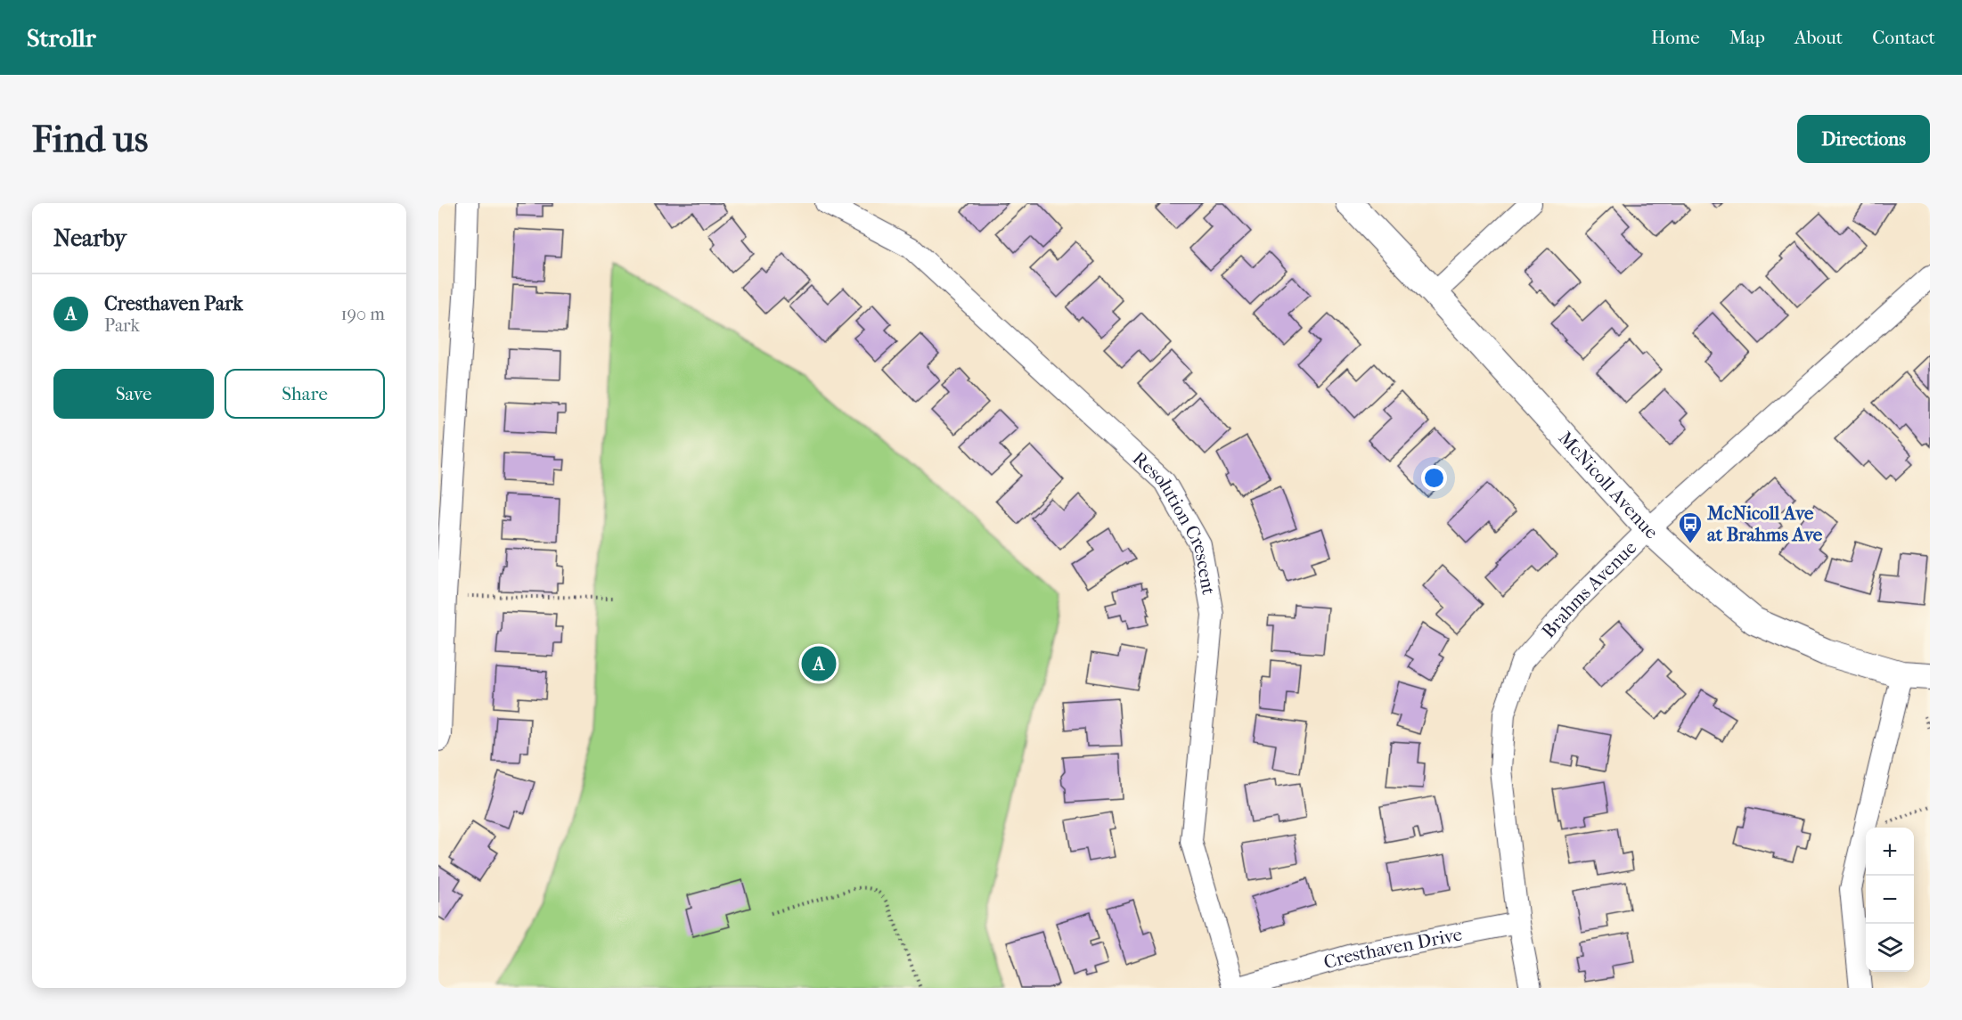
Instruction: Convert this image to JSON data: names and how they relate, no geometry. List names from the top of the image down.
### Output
{
  "streets": {
    "street": [
      "McNicoll Avenue",
      "Resolution Crescent",
      "Brahms Avenue",
      "Cresthaven Drive"
    ]
  },
  "crossings": [
    ["McNicoll Avenue", "Brahms Avenue"],
    ["Resolution Crescent", "Cresthaven Drive"],
    ["Brahms Avenue", "Cresthaven Drive"]
  ],
  "places": {
    "bus stop": ["McNicoll Ave at Brahms Ave"]
  },
  "page": {
    "header": "Strollr",
    "nav": [
      "Home",
      "Map",
      "About",
      "Contact"
    ],
    "buttons": [
      "Directions",
      ["Save", "Share"]
    ],
    "title": "Find us",
    "heading": "Nearby",
    "list": [
      {
        "mark": "A",
        "name": "Cresthaven Park",
        "note": "Park",
        "value": "190 m"
      }
    ],
    "pins": "A",
    "map_buttons": ["+", "−"]
  }
}
